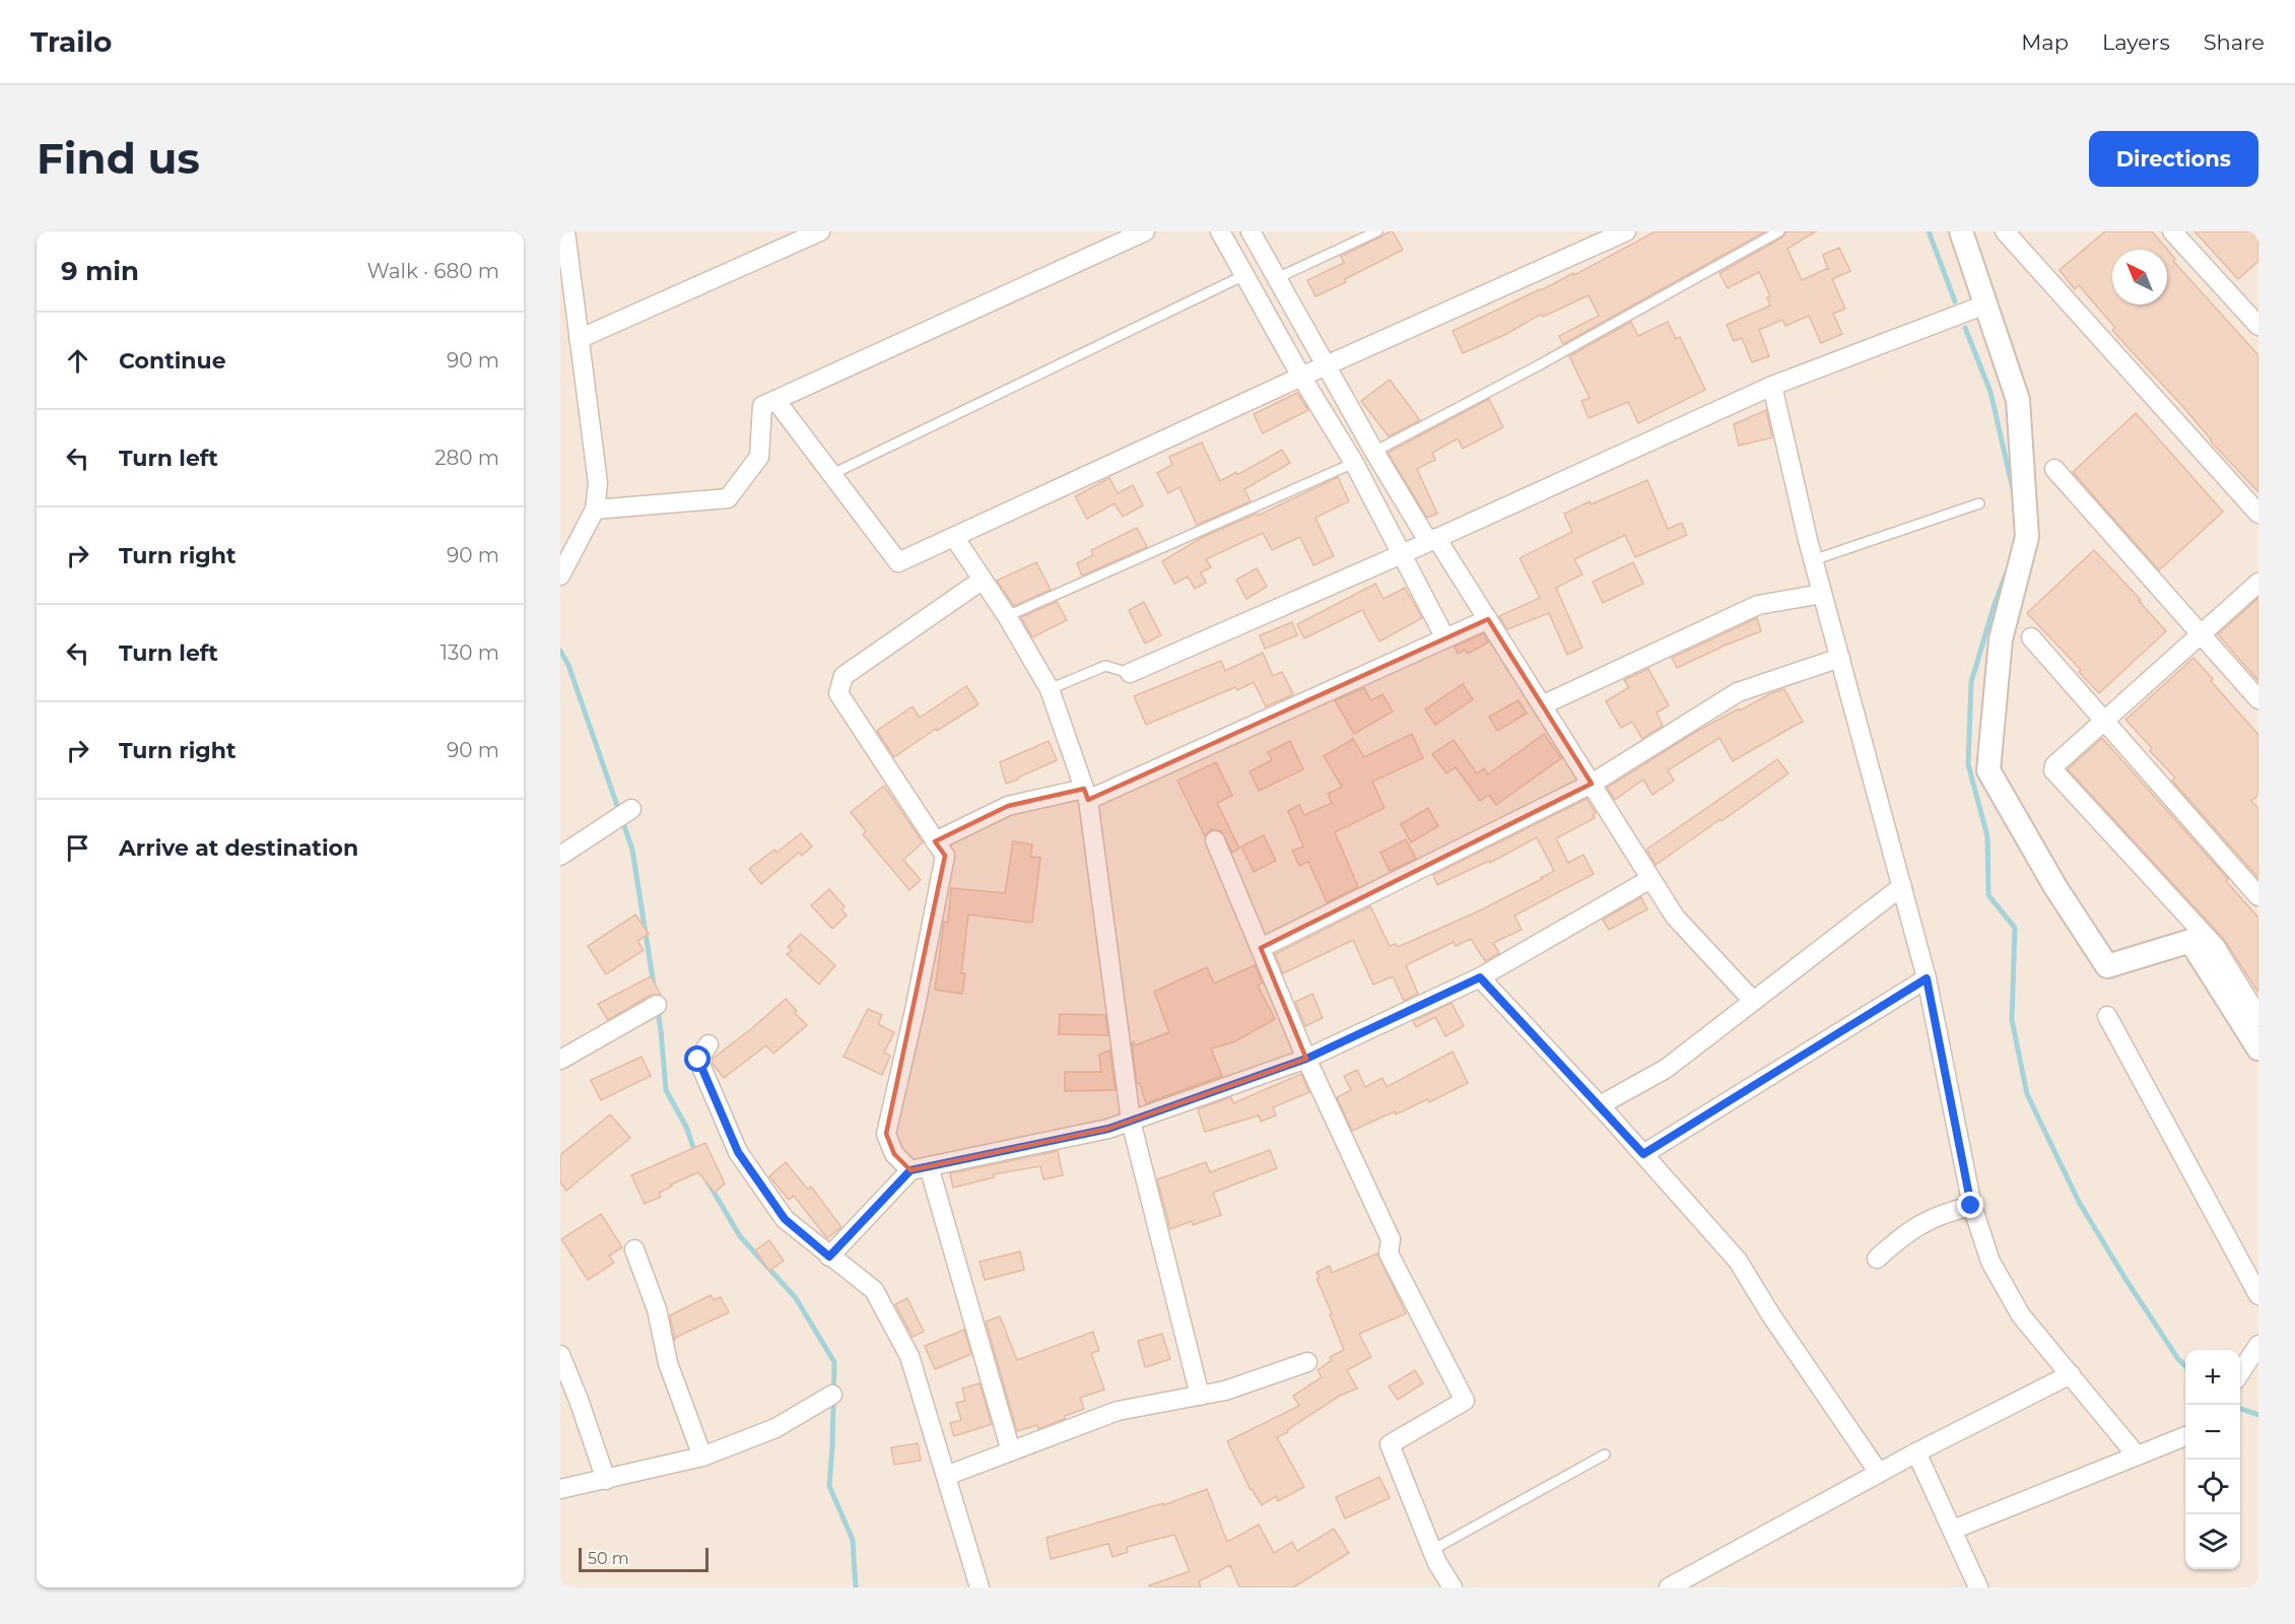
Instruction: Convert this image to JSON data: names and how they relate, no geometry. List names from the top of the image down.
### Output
{
  "scale_bar": "50 m",
  "north": "top left",
  "page": {
    "header": "Trailo",
    "nav": ["Map", "Layers", "Share"],
    "buttons": "Directions",
    "title": "Find us",
    "heading": ["9 min", "Walk · 680 m"],
    "list": [
      ["Continue", "90 m"],
      ["Turn left", "280 m"],
      ["Turn right", "90 m"],
      ["Turn left", "130 m"],
      ["Turn right", "90 m"],
      "Arrive at destination"
    ],
    "map_buttons": ["+", "−"],
    "scale": "50 m"
  }
}
